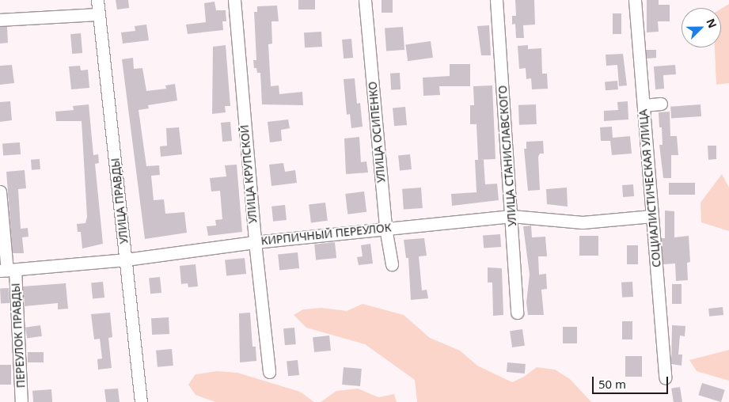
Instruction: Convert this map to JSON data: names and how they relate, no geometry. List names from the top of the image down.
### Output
{
  "streets": {
    "street": [
      "УЛИЦА ОСИПЕНКО",
      "УЛИЦА СТАНИСЛАВСКОГО",
      "УЛИЦА КРУПСКОЙ",
      "СОЦИАЛИСТИЧЕСКАЯ УЛИЦА",
      "УЛИЦА ПРАВДЫ",
      "КИРПИЧНЫЙ ПЕРЕУЛОК",
      "ПЕРЕУЛОК ПРАВДЫ"
    ]
  },
  "crossings": [
    ["УЛИЦА ОСИПЕНКО", "КИРПИЧНЫЙ ПЕРЕУЛОК"],
    ["УЛИЦА СТАНИСЛАВСКОГО", "КИРПИЧНЫЙ ПЕРЕУЛОК"],
    ["УЛИЦА КРУПСКОЙ", "КИРПИЧНЫЙ ПЕРЕУЛОК"],
    ["СОЦИАЛИСТИЧЕСКАЯ УЛИЦА", "КИРПИЧНЫЙ ПЕРЕУЛОК"],
    ["УЛИЦА ПРАВДЫ", "КИРПИЧНЫЙ ПЕРЕУЛОК"],
    ["КИРПИЧНЫЙ ПЕРЕУЛОК", "ПЕРЕУЛОК ПРАВДЫ"]
  ],
  "scale_bar": "50 m",
  "north": "top right"
}
